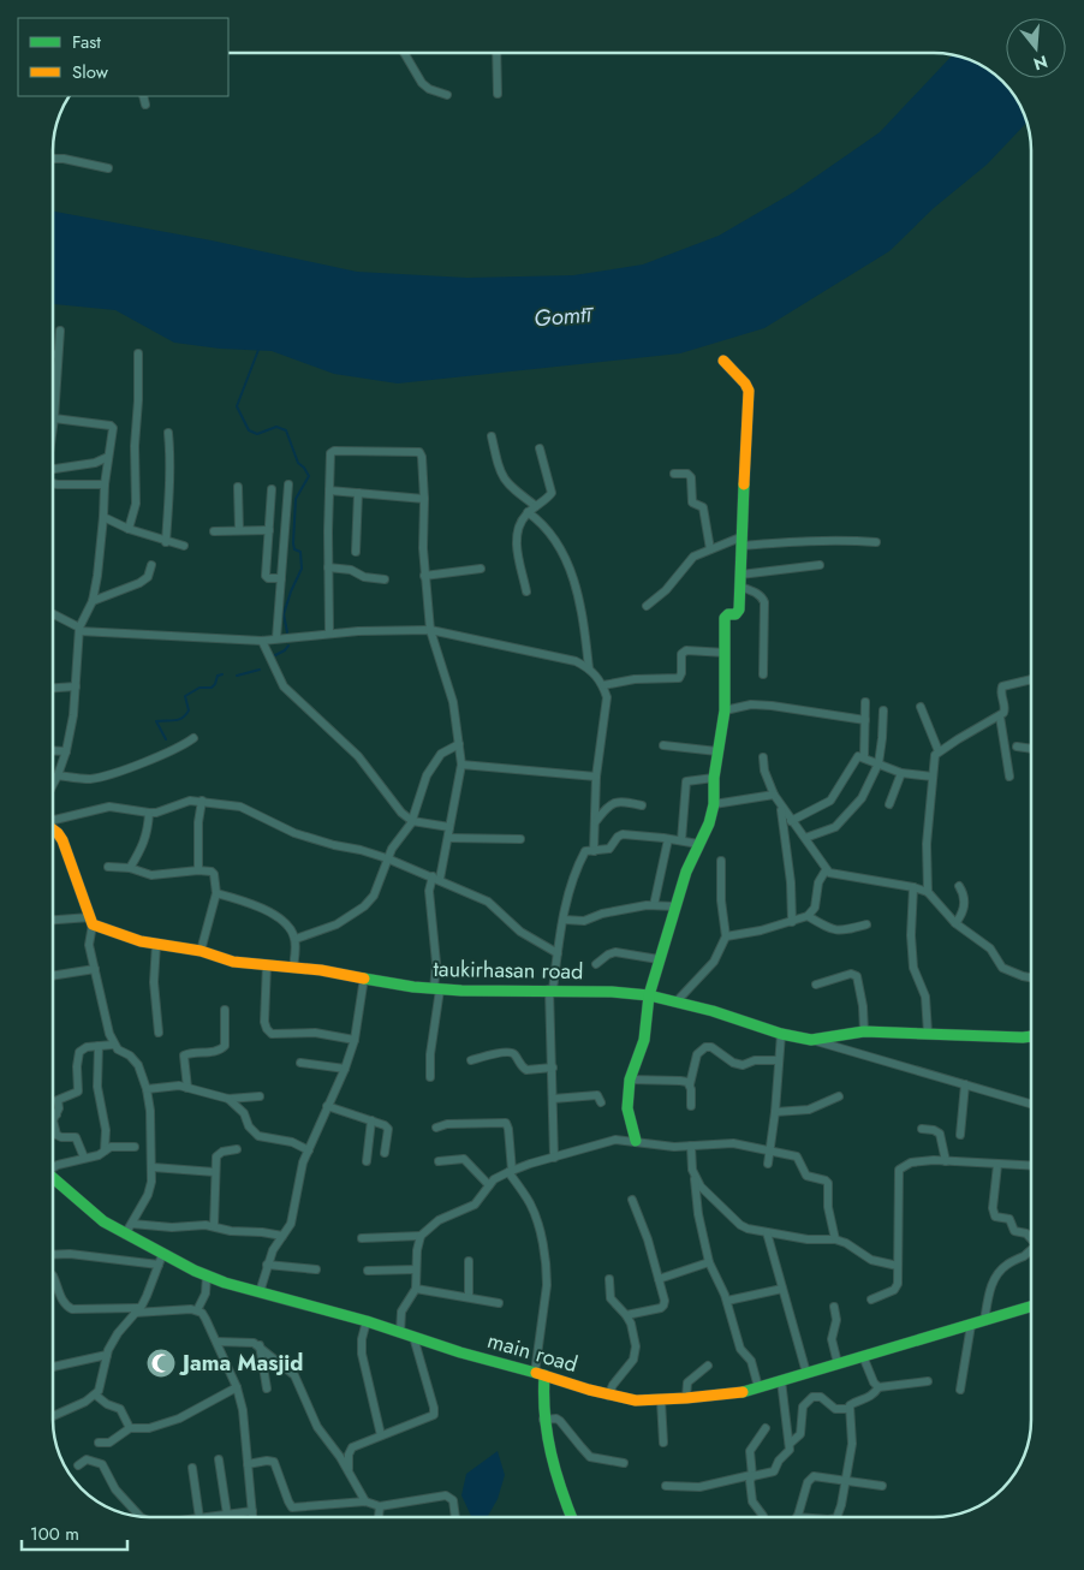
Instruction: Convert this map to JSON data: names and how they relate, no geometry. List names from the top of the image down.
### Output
{
  "streets": {
    "street": ["taukirhasan road", "main road"]
  },
  "water": ["Gomtī"],
  "places": {
    "mosque": ["Jama Masjid"]
  },
  "legend": ["Fast", "Slow"],
  "scale_bar": "100 m",
  "north": "bottom"
}
